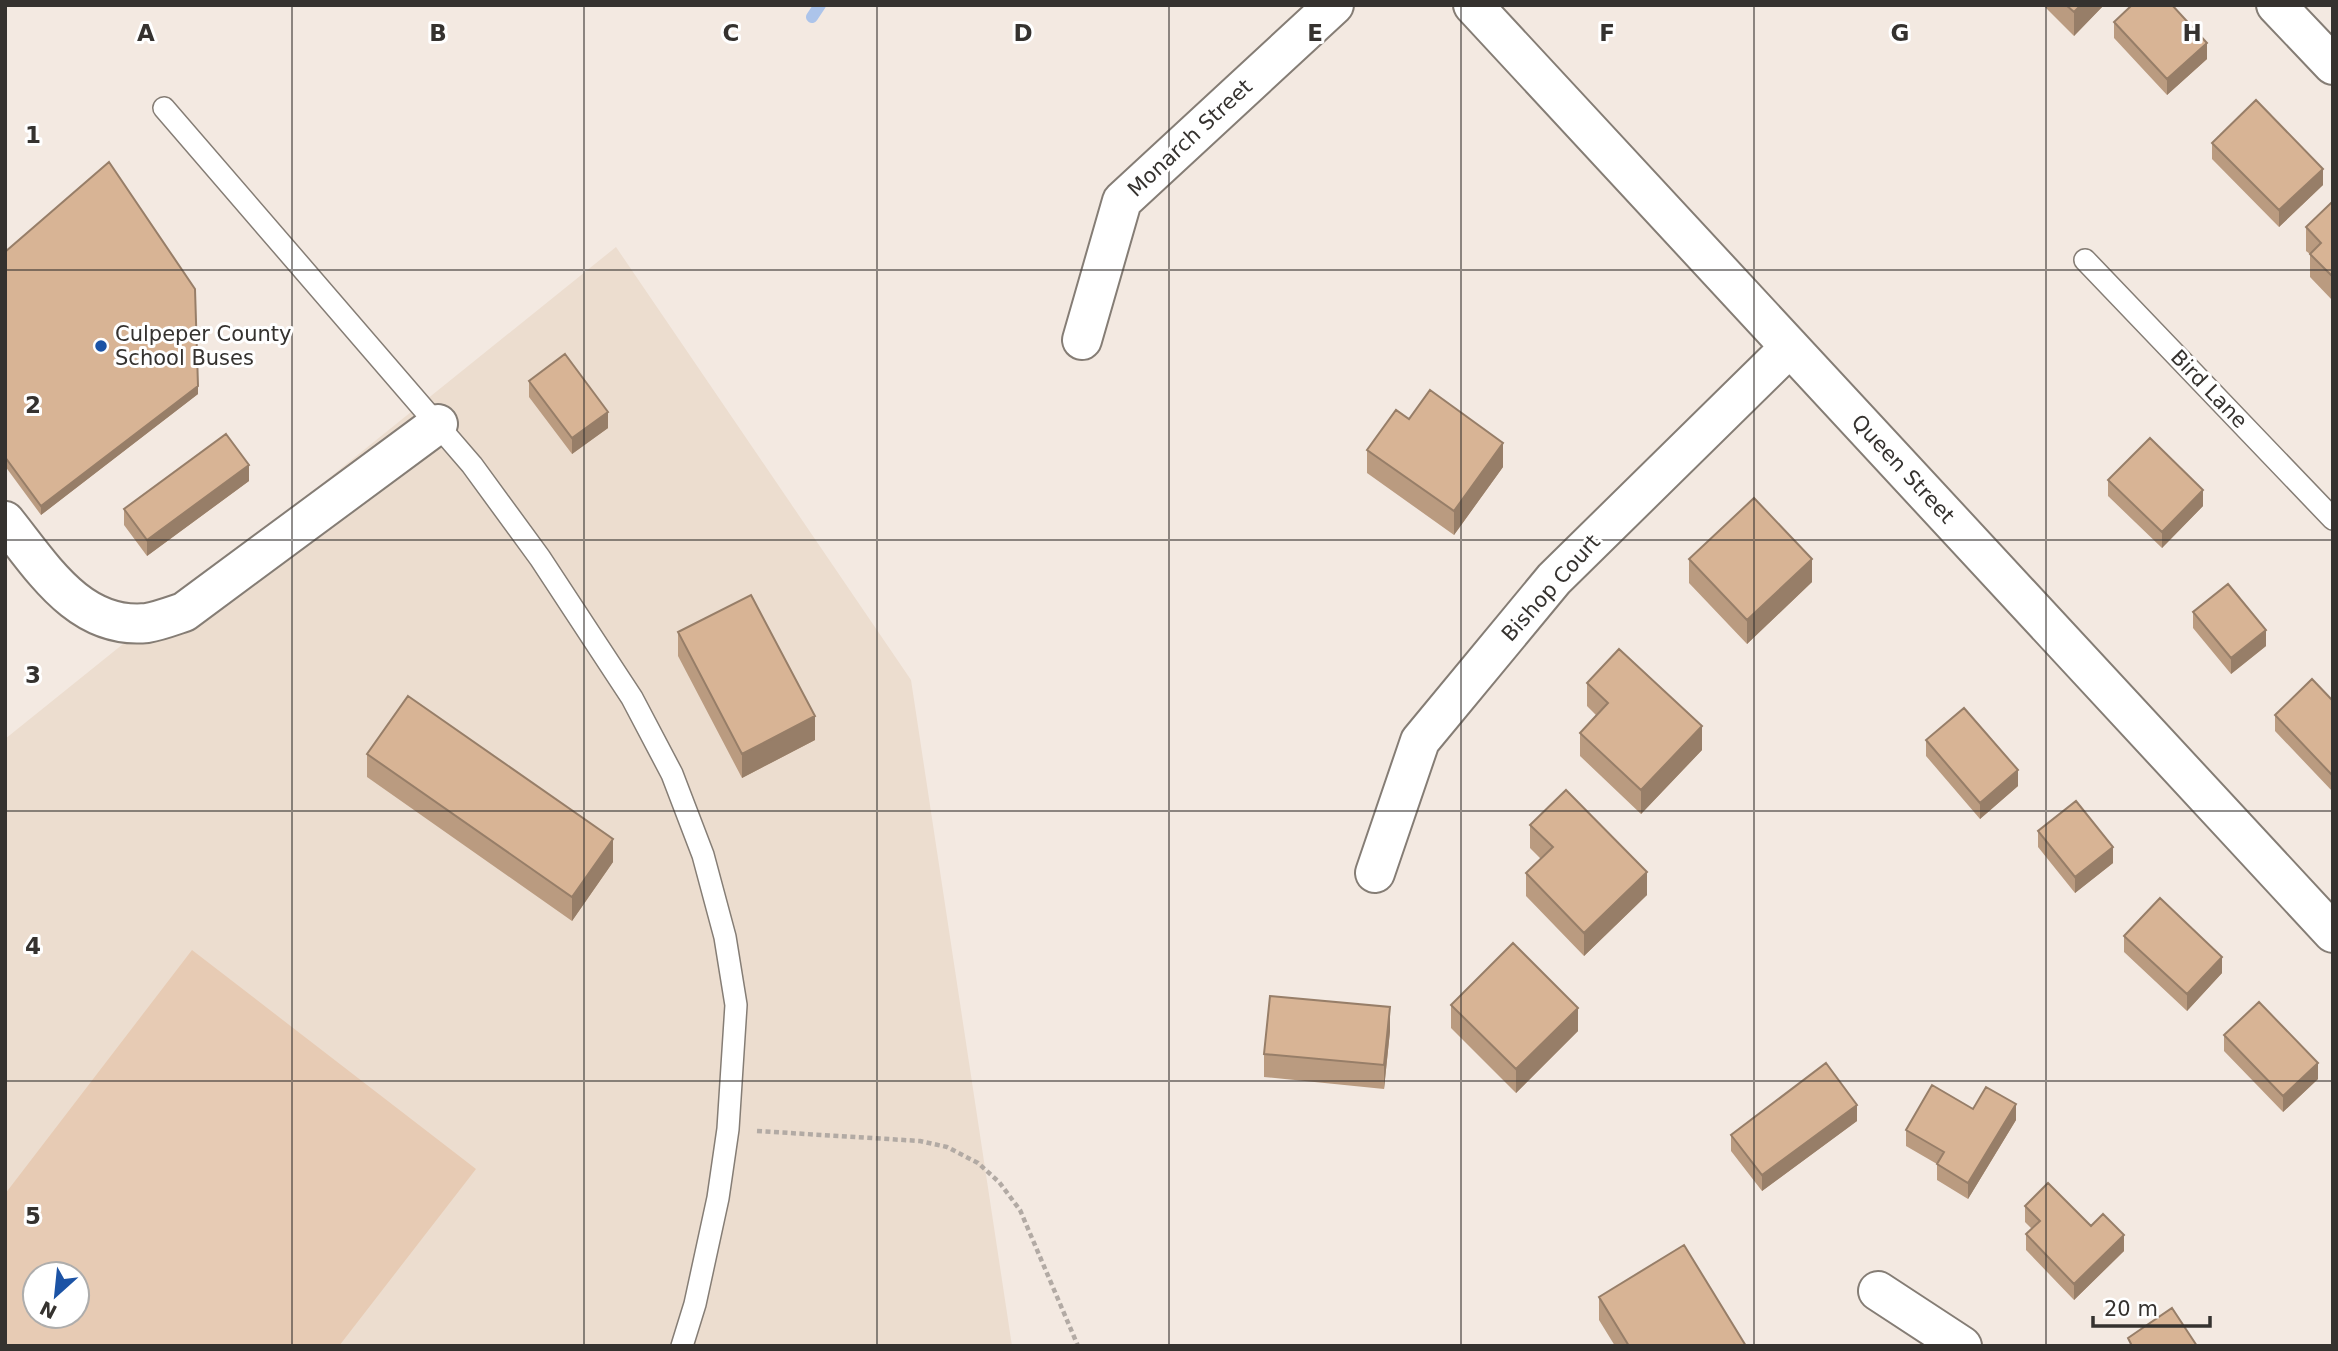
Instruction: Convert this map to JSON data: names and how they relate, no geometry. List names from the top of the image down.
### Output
{
  "streets": {
    "street": ["Monarch Street", "Queen Street", "Bishop Court"],
    "lane": ["Bird Lane"]
  },
  "crossings": [
    ["Queen Street", "Bishop Court"]
  ],
  "places": ["Culpeper County School Buses"],
  "scale_bar": "20 m",
  "north": "bottom left",
  "grid": {
    "columns": [
      "A",
      "B",
      "C",
      "D",
      "E",
      "F",
      "G",
      "H"
    ],
    "rows": [
      "1",
      "2",
      "3",
      "4",
      "5"
    ]
  }
}
